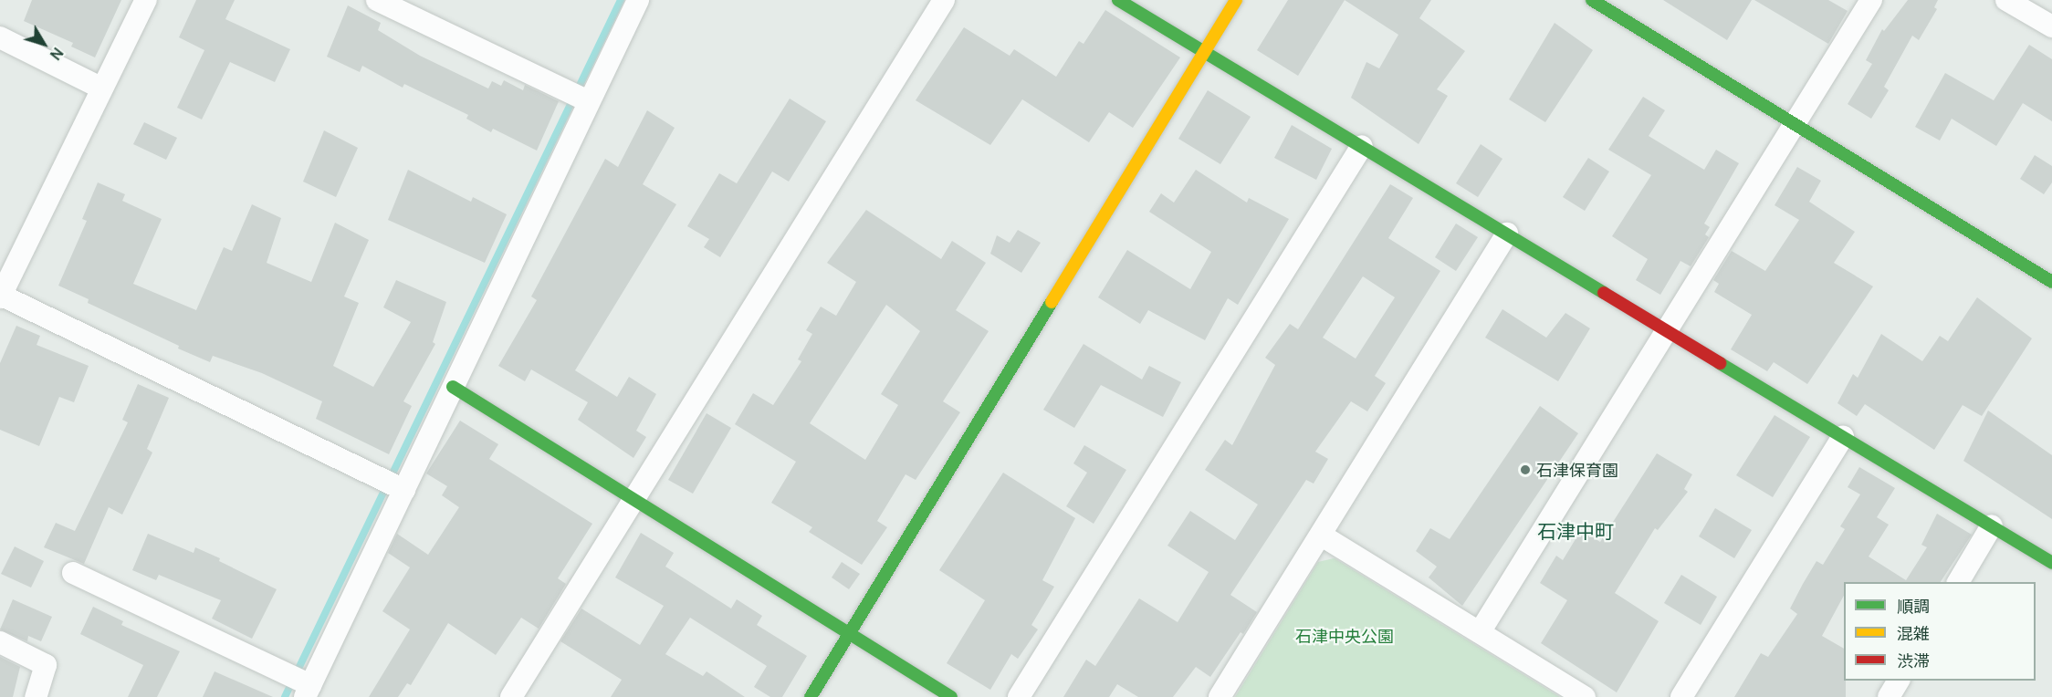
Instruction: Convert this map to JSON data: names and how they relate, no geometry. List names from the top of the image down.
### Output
{
  "districts": ["石津中町"],
  "parks": ["石津中央公園"],
  "places": ["石津保育園"],
  "legend": ["順調", "混雑", "渋滞"],
  "north": "bottom right"
}
